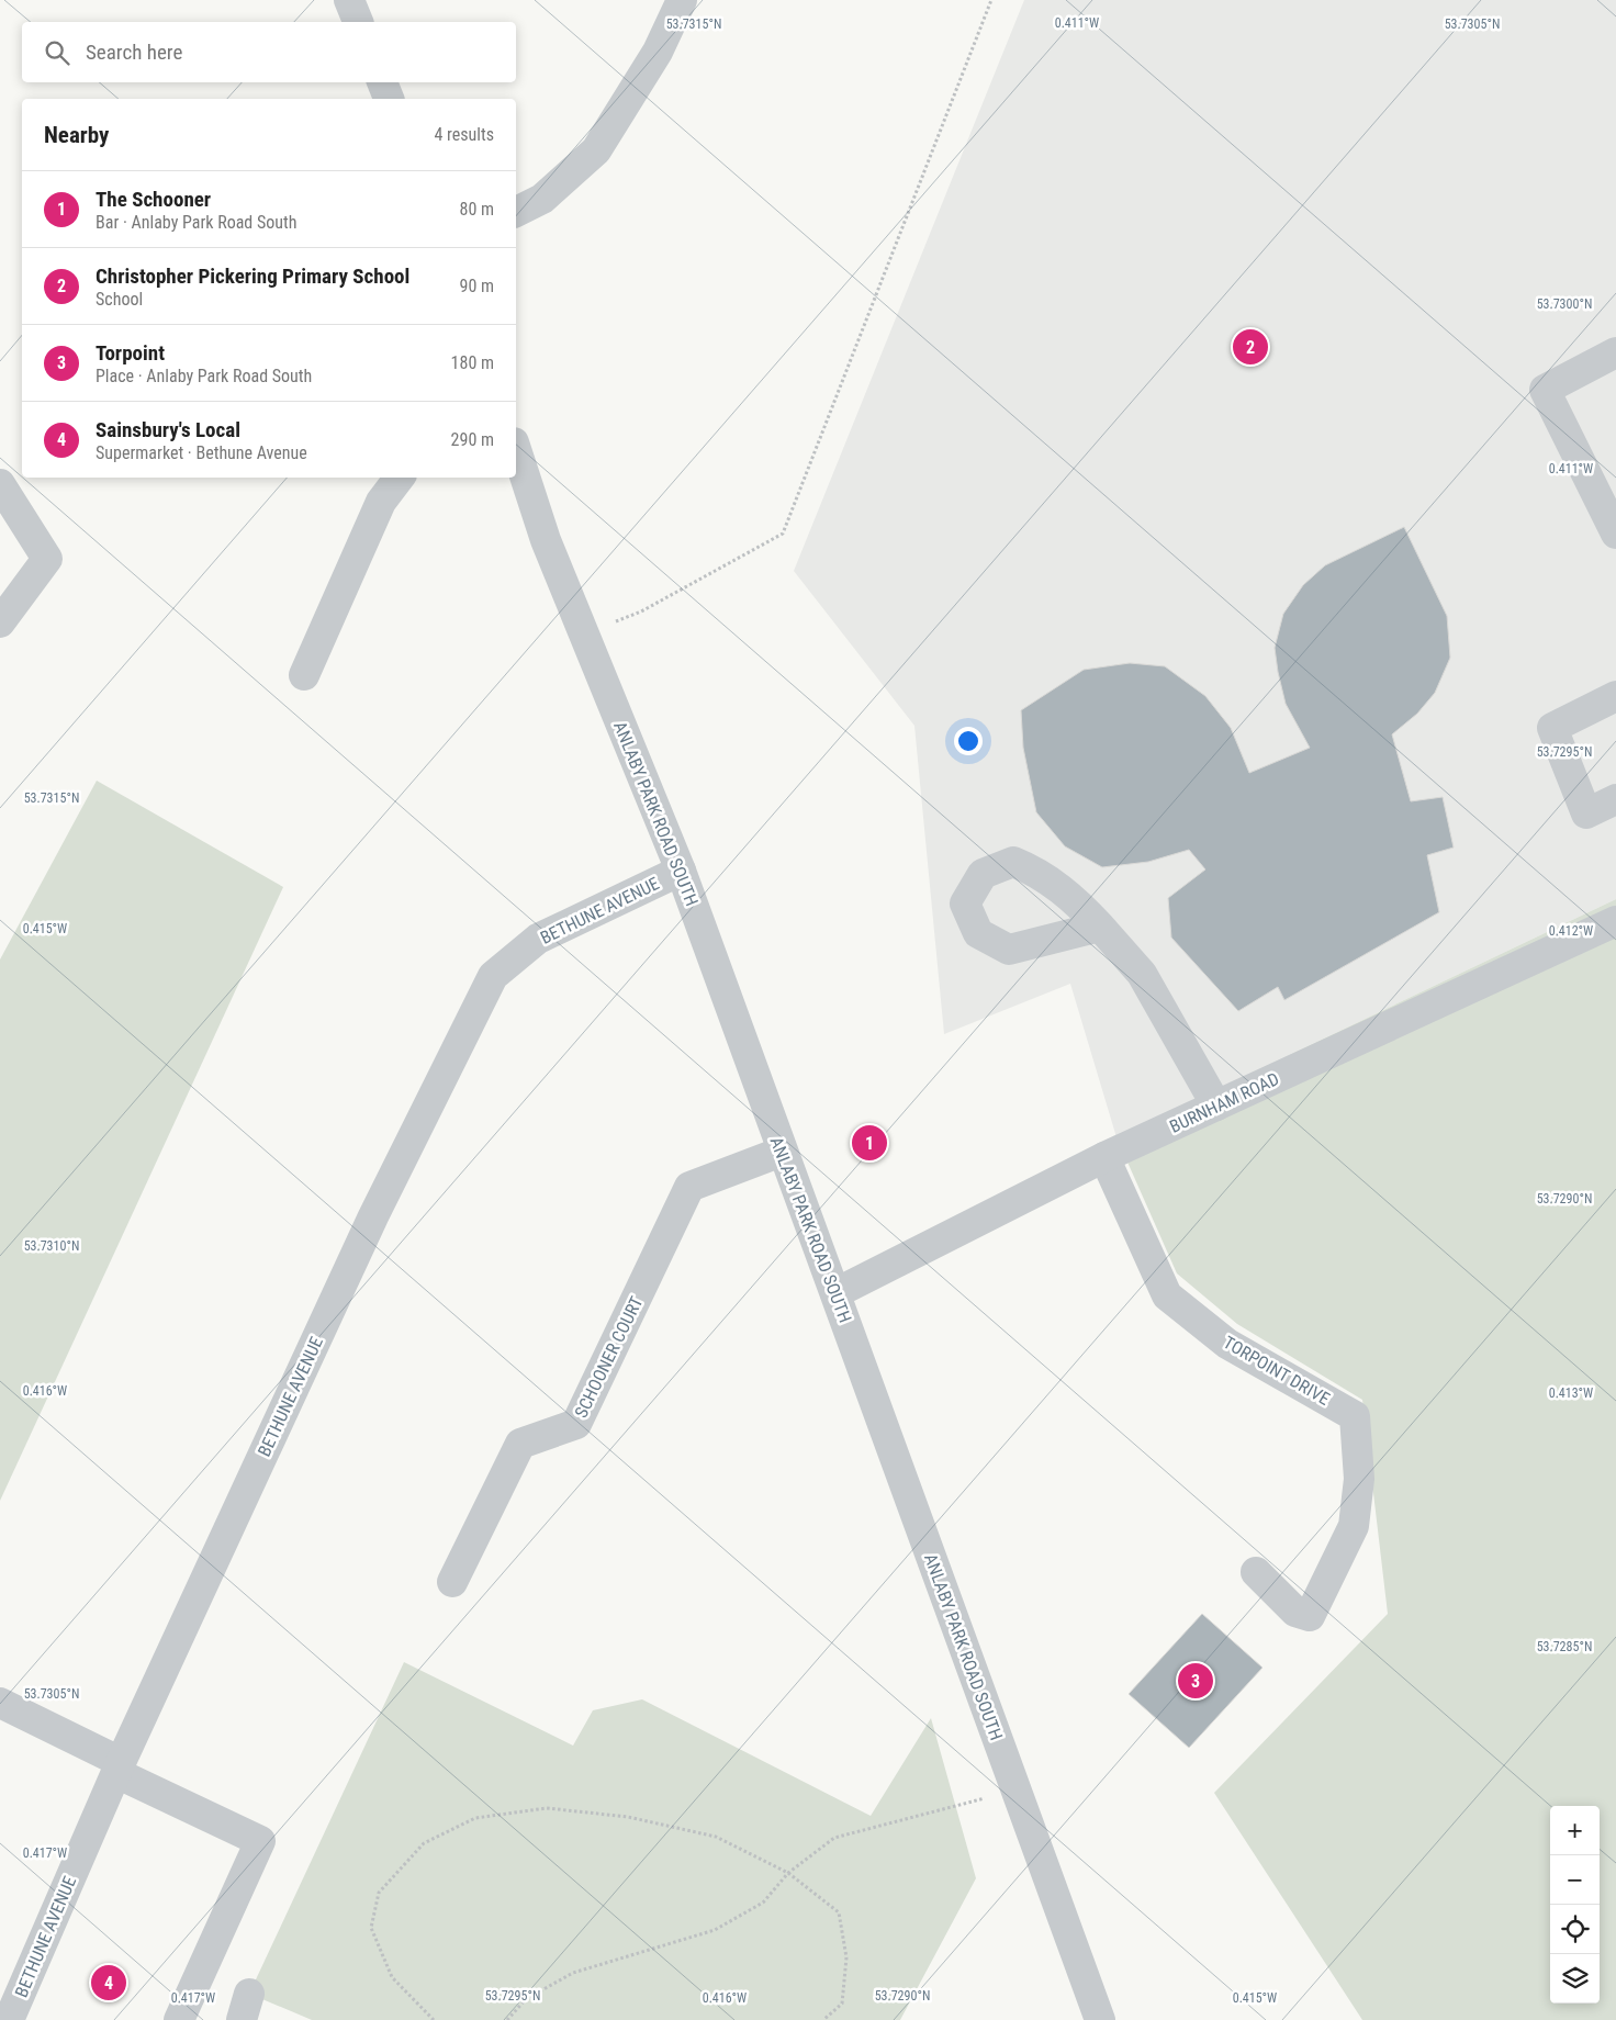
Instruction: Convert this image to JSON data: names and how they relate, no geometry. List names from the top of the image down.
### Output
{
  "streets": {
    "street": [
      "ANLABY PARK ROAD SOUTH",
      "BETHUNE AVENUE",
      "BURNHAM ROAD",
      "SCHOONER COURT",
      "TORPOINT DRIVE"
    ]
  },
  "crossings": [
    ["ANLABY PARK ROAD SOUTH", "BETHUNE AVENUE"],
    ["ANLABY PARK ROAD SOUTH", "BURNHAM ROAD"],
    ["ANLABY PARK ROAD SOUTH", "SCHOONER COURT"],
    ["BURNHAM ROAD", "TORPOINT DRIVE"]
  ],
  "page": {
    "search": "Search here",
    "heading": ["Nearby", "4 results"],
    "list": [
      {
        "mark": "1",
        "name": "The Schooner",
        "note": "Bar · Anlaby Park Road South",
        "value": "80 m"
      },
      {
        "mark": "2",
        "name": "Christopher Pickering Primary School",
        "note": "School",
        "value": "90 m"
      },
      {
        "mark": "3",
        "name": "Torpoint",
        "note": "Place · Anlaby Park Road South",
        "value": "180 m"
      },
      {
        "mark": "4",
        "name": "Sainsbury's Local",
        "note": "Supermarket · Bethune Avenue",
        "value": "290 m"
      }
    ],
    "pins": [
      "2",
      "1",
      "3",
      "4"
    ],
    "map_buttons": ["+", "−"]
  },
  "coordinates": [
    "0.411°W",
    "53.7315°N",
    "53.7305°N",
    "53.7300°N",
    "53.7295°N",
    "0.415°W",
    "0.412°W",
    "53.7290°N",
    "53.7310°N",
    "0.416°W",
    "0.413°W",
    "53.7285°N",
    "0.417°W"
  ]
}
